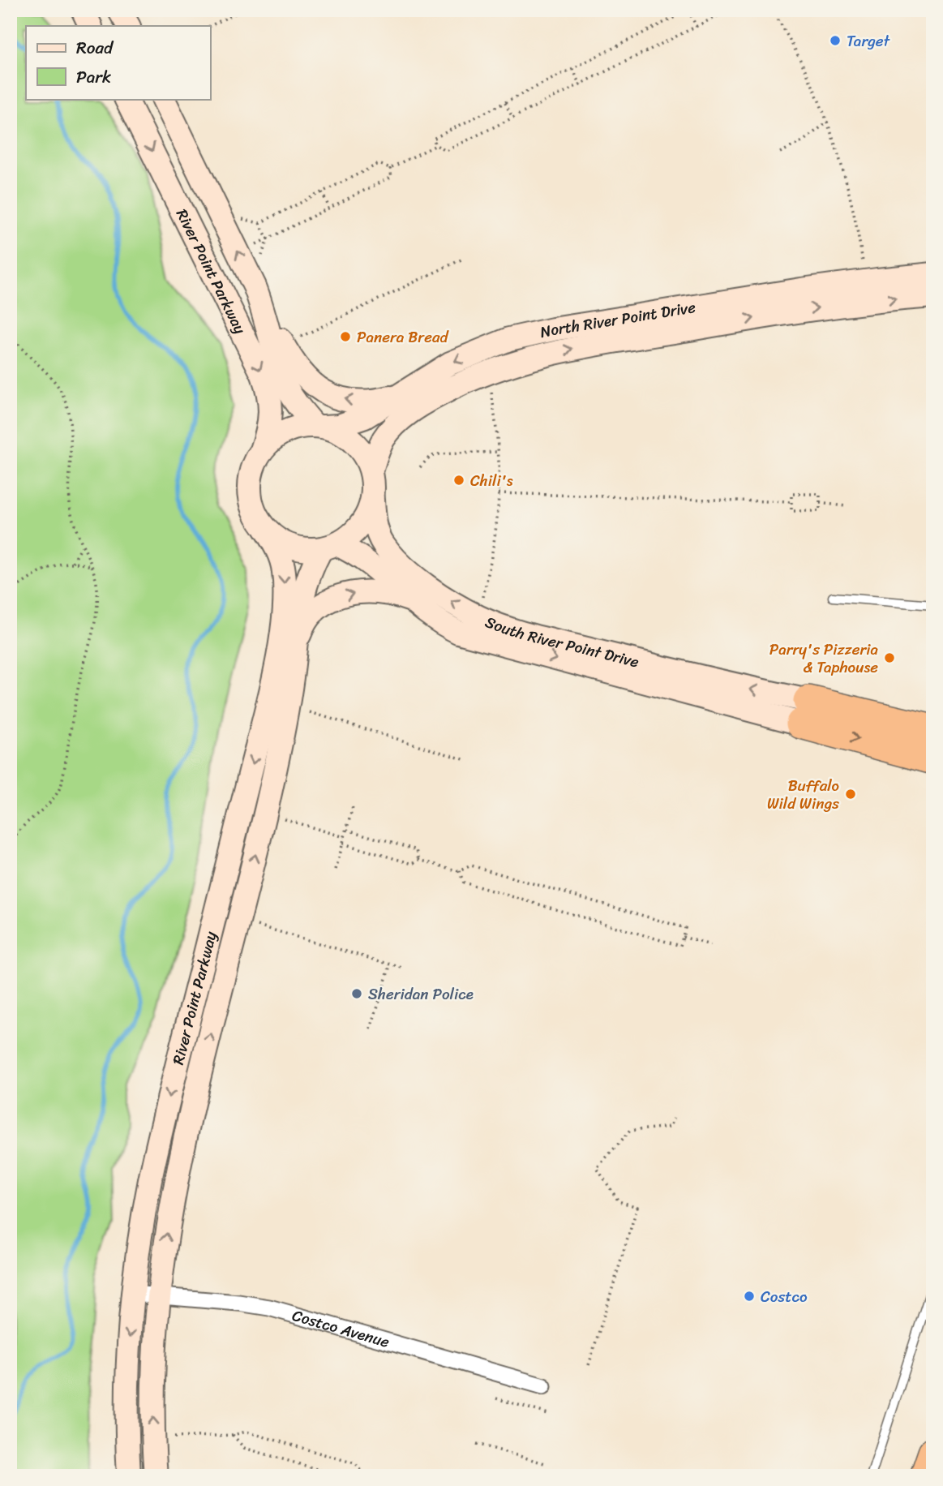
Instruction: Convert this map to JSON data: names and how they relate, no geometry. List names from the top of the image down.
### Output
{
  "streets": {
    "street": [
      "River Point Parkway",
      "North River Point Drive",
      "South River Point Drive",
      "Costco Avenue"
    ]
  },
  "crossings": [
    ["River Point Parkway", "North River Point Drive"],
    ["River Point Parkway", "South River Point Drive"],
    ["River Point Parkway", "Costco Avenue"],
    ["North River Point Drive", "South River Point Drive"]
  ],
  "places": [
    "Target",
    "Panera Bread",
    "Chili's",
    "Parry's Pizzeria & Taphouse",
    "Buffalo Wild Wings",
    "Sheridan Police",
    "Costco"
  ],
  "legend": ["Road", "Park"]
}
